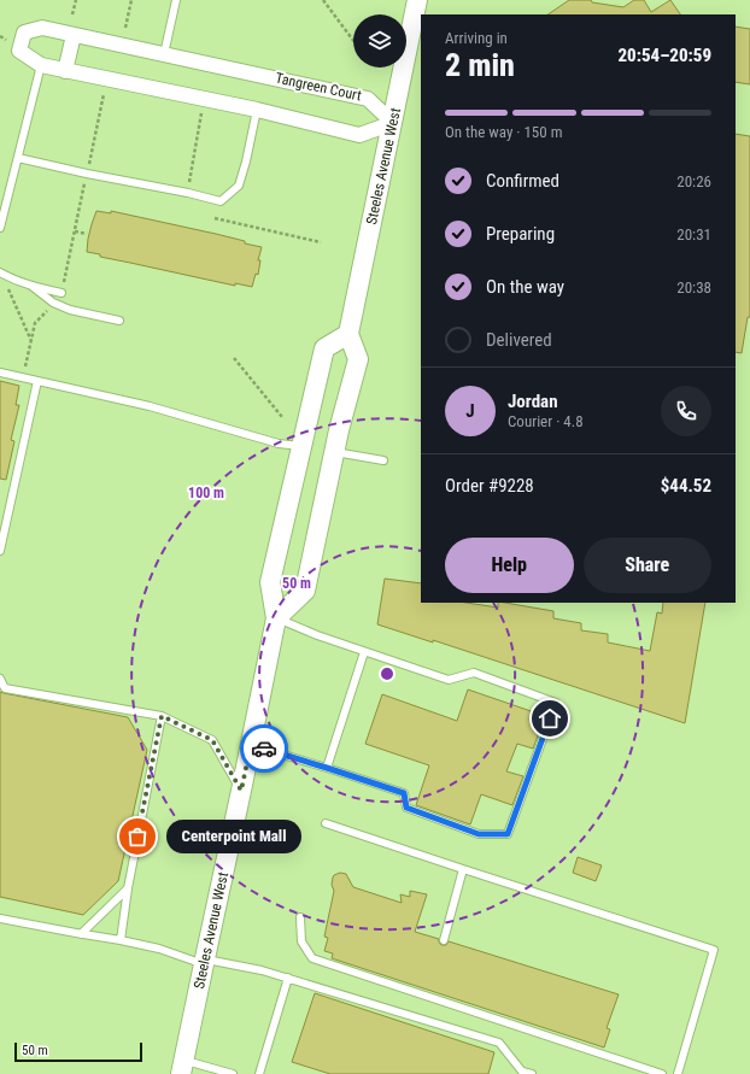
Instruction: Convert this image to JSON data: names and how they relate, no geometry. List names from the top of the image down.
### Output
{
  "streets": {
    "main road": ["Steeles Avenue West"],
    "street": ["Tangreen Court"]
  },
  "crossings": [
    ["Tangreen Court", "Steeles Avenue West"]
  ],
  "places": ["Centerpoint Mall"],
  "scale_bar": "50 m",
  "page": {
    "heading": ["2 min", "Arriving in", "20:54–20:59"],
    "panel": [
      "Jordan",
      "Courier · 4.8",
      "Order #9228",
      "$44.52"
    ],
    "bar": "On the way · 150 m",
    "list": [
      ["Confirmed", "20:26"],
      ["Preparing", "20:31"],
      ["On the way", "20:38"],
      "Delivered"
    ],
    "round": "J",
    "buttons": ["Help", "Share"],
    "bubble": "Centerpoint Mall",
    "scale": "50 m"
  },
  "rings": ["100 m", "50 m"]
}
